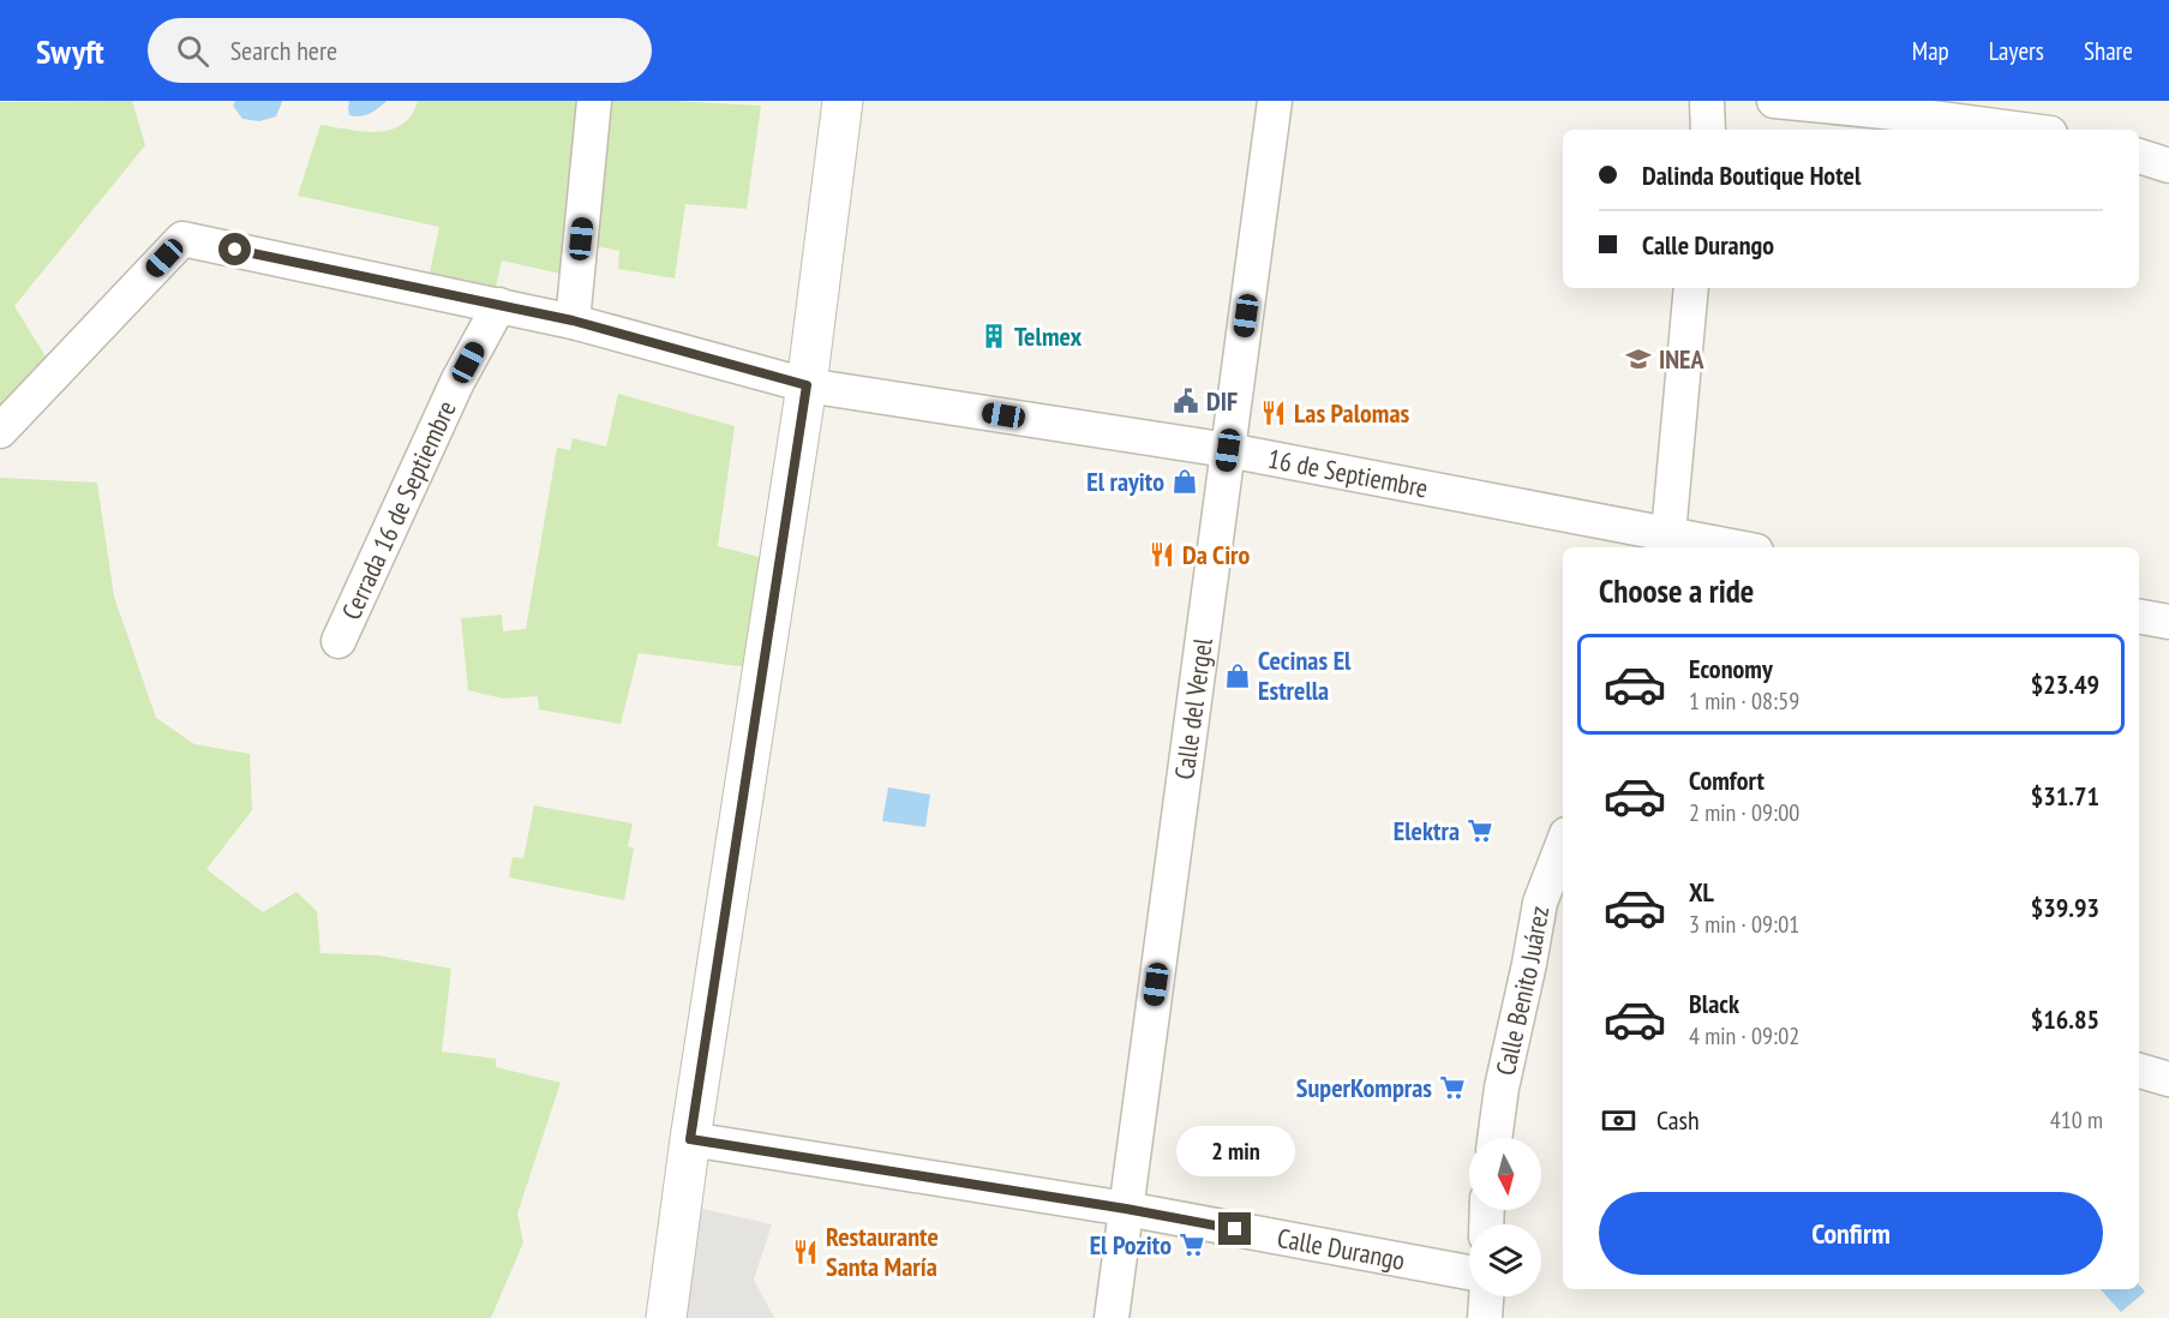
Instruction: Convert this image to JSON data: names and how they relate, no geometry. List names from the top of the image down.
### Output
{
  "streets": {
    "street": [
      "16 de Septiembre",
      "Cerrada 16 de Septiembre",
      "Calle del Vergel",
      "Calle Benito Juárez",
      "Calle Durango"
    ]
  },
  "crossings": [
    ["16 de Septiembre", "Cerrada 16 de Septiembre"],
    ["16 de Septiembre", "Calle del Vergel"],
    ["Calle del Vergel", "Calle Durango"]
  ],
  "places": {
    "building": ["Telmex"],
    "school or university": ["INEA"],
    "public building": ["DIF"],
    "restaurant": ["Las Palomas", "Da Ciro", "Restaurante Santa María"],
    "shop": ["El rayito", "Cecinas El Estrella"],
    "supermarket": ["Elektra", "SuperKompras", "El Pozito"]
  },
  "north": "bottom",
  "page": {
    "header": "Swyft",
    "search": "Search here",
    "nav": ["Map", "Layers", "Share"],
    "banner": ["Dalinda Boutique Hotel", "Calle Durango"],
    "heading": "Choose a ride",
    "list": [
      {
        "name": "Economy",
        "note": "1 min · 08:59",
        "value": "$23.49"
      },
      {
        "name": "Comfort",
        "note": "2 min · 09:00",
        "value": "$31.71"
      },
      {
        "name": "XL",
        "note": "3 min · 09:01",
        "value": "$39.93"
      },
      {
        "name": "Black",
        "note": "4 min · 09:02",
        "value": "$16.85"
      }
    ],
    "pay": ["Cash", "410 m"],
    "bubble": "2 min",
    "buttons": "Confirm"
  }
}
